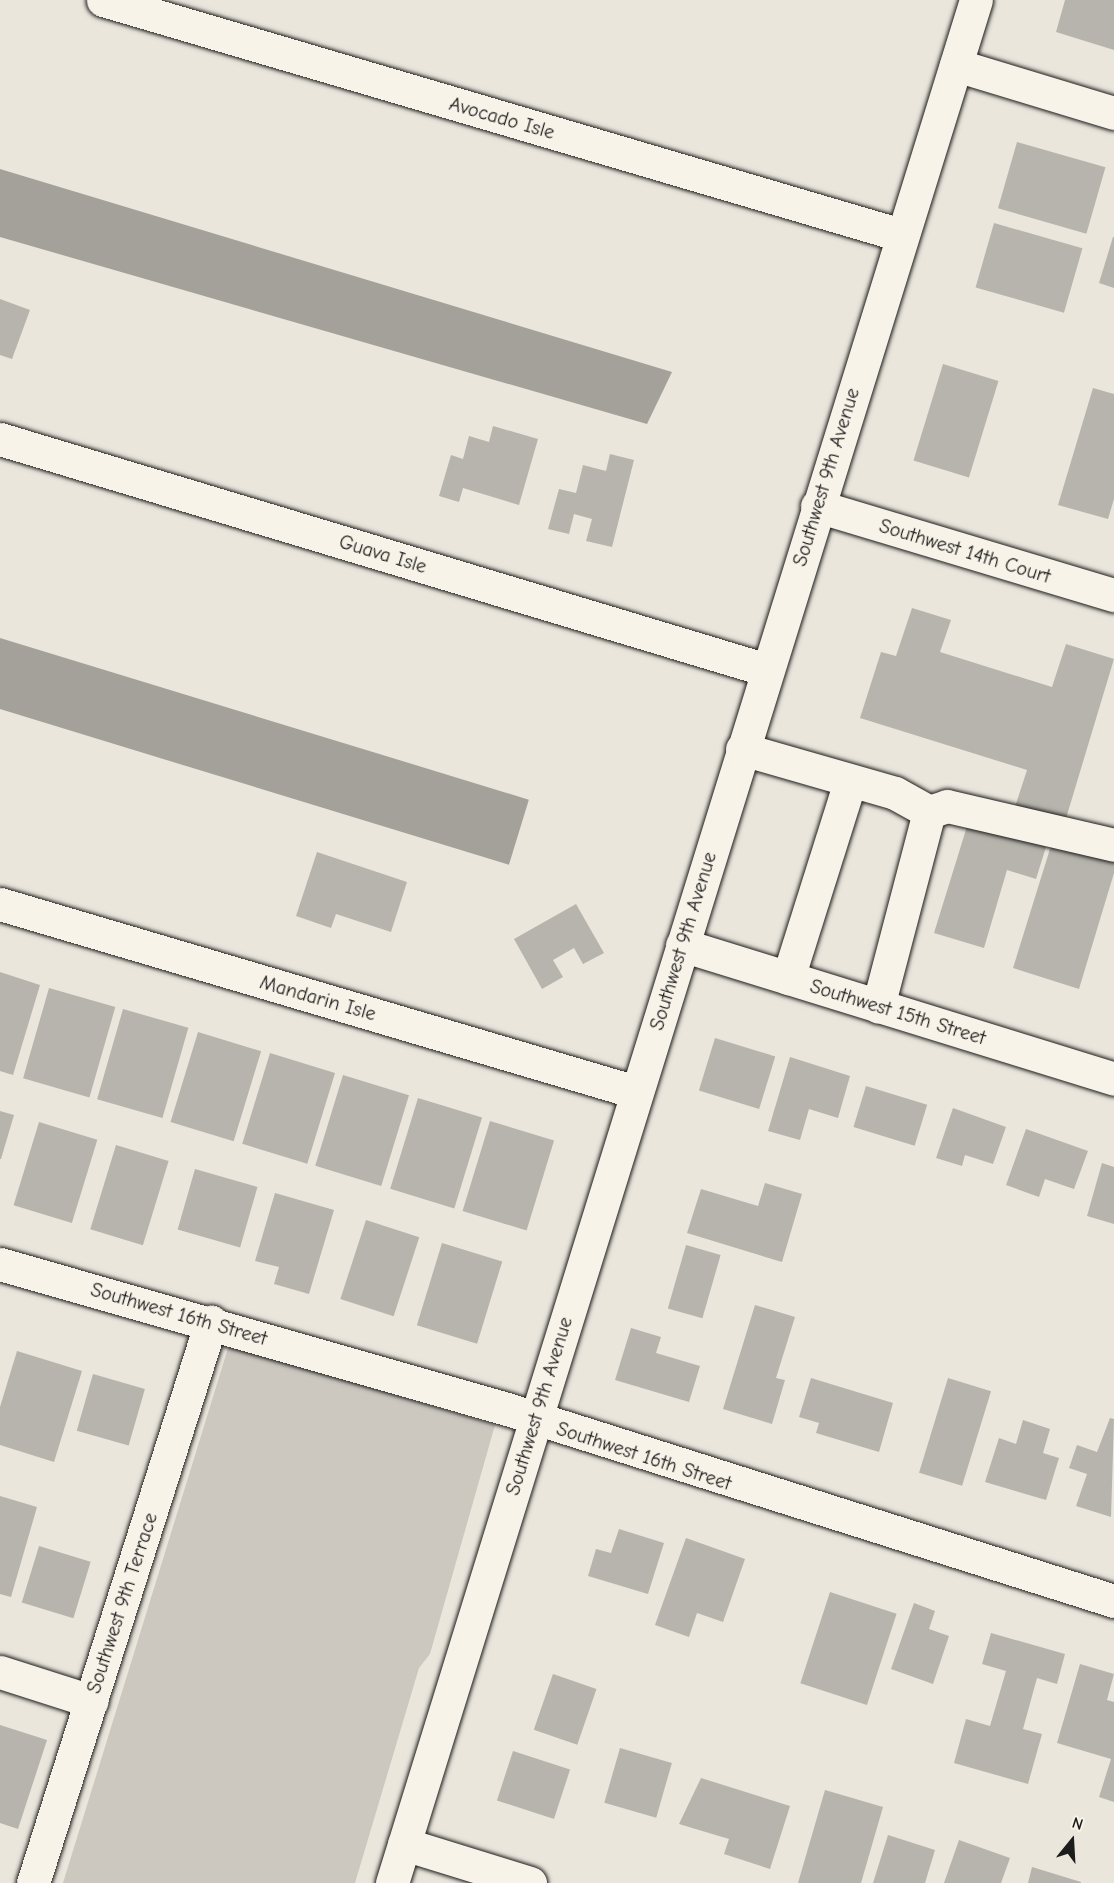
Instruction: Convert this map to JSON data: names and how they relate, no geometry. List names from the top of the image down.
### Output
{
  "streets": {
    "street": [
      "Avocado Isle",
      "Southwest 9th Avenue",
      "Southwest 14th Court",
      "Guava Isle",
      "Mandarin Isle",
      "Southwest 15th Street",
      "Southwest 16th Street",
      "Southwest 9th Terrace"
    ]
  },
  "crossings": [
    ["Avocado Isle", "Southwest 9th Avenue"],
    ["Southwest 9th Avenue", "Southwest 14th Court"],
    ["Southwest 9th Avenue", "Guava Isle"],
    ["Southwest 9th Avenue", "Mandarin Isle"],
    ["Southwest 9th Avenue", "Southwest 15th Street"],
    ["Southwest 9th Avenue", "Southwest 16th Street"],
    ["Southwest 16th Street", "Southwest 9th Terrace"]
  ],
  "north": "top"
}
